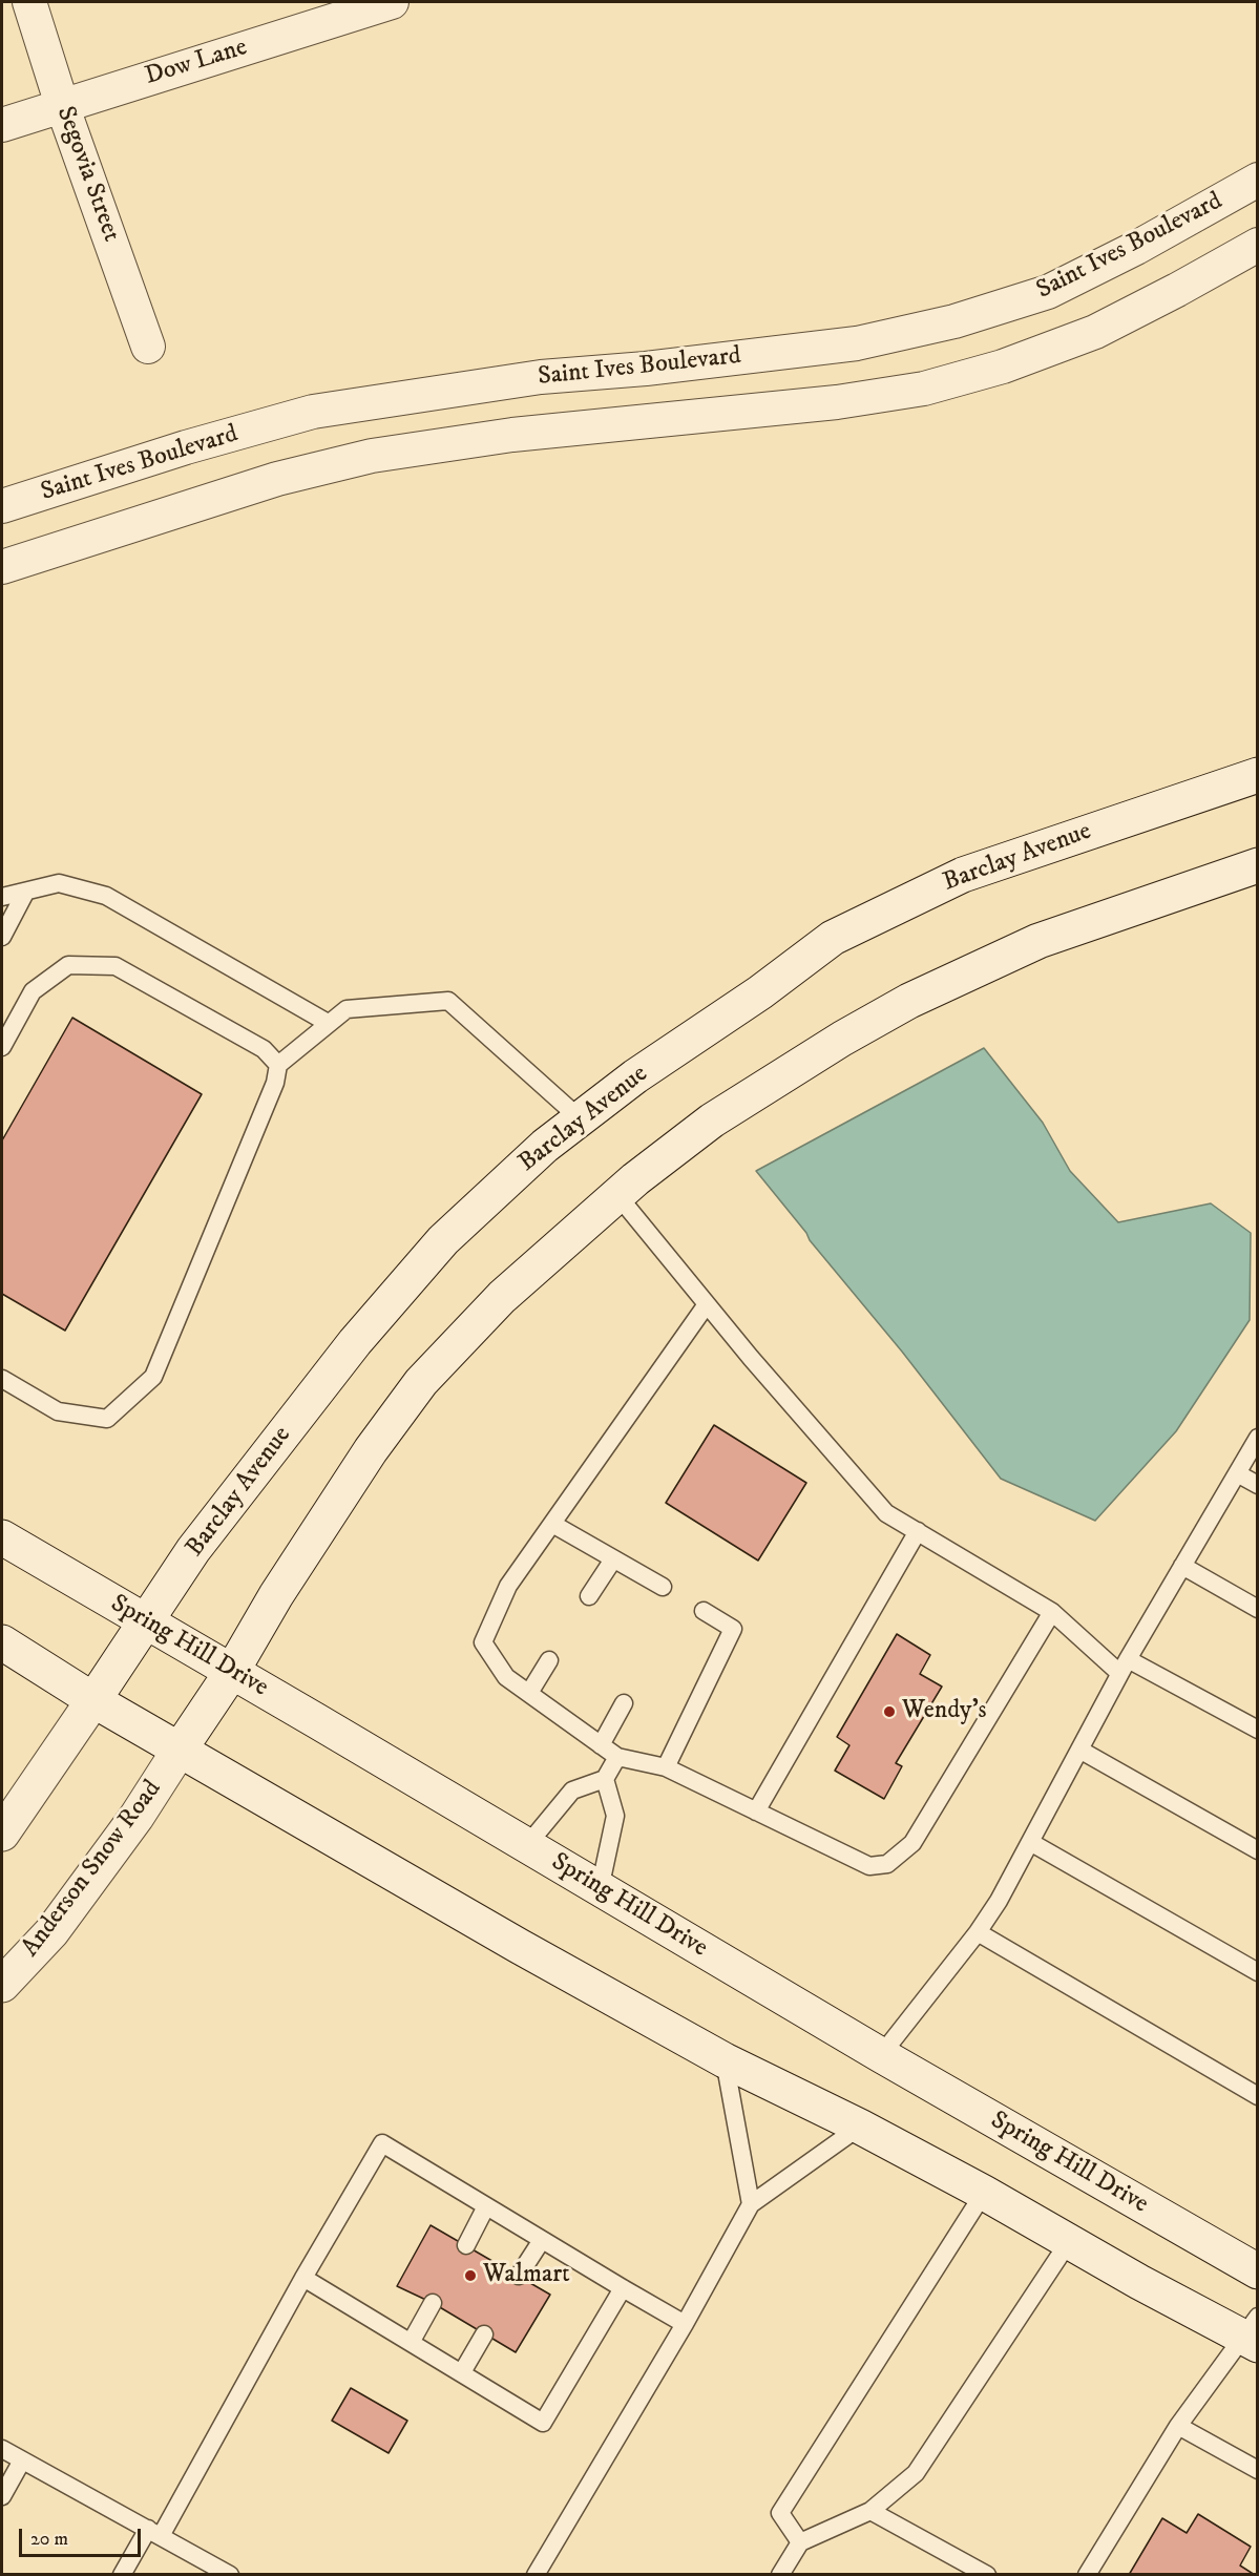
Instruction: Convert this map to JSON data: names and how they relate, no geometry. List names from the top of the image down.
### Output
{
  "streets": {
    "main road": ["Barclay Avenue", "Spring Hill Drive", "Anderson Snow Road"],
    "street": ["Dow Lane", "Segovia Street", "Saint Ives Boulevard"]
  },
  "crossings": [
    ["Dow Lane", "Segovia Street"],
    ["Barclay Avenue", "Spring Hill Drive"]
  ],
  "places": ["Wendy's", "Walmart"],
  "scale_bar": "20 m"
}
